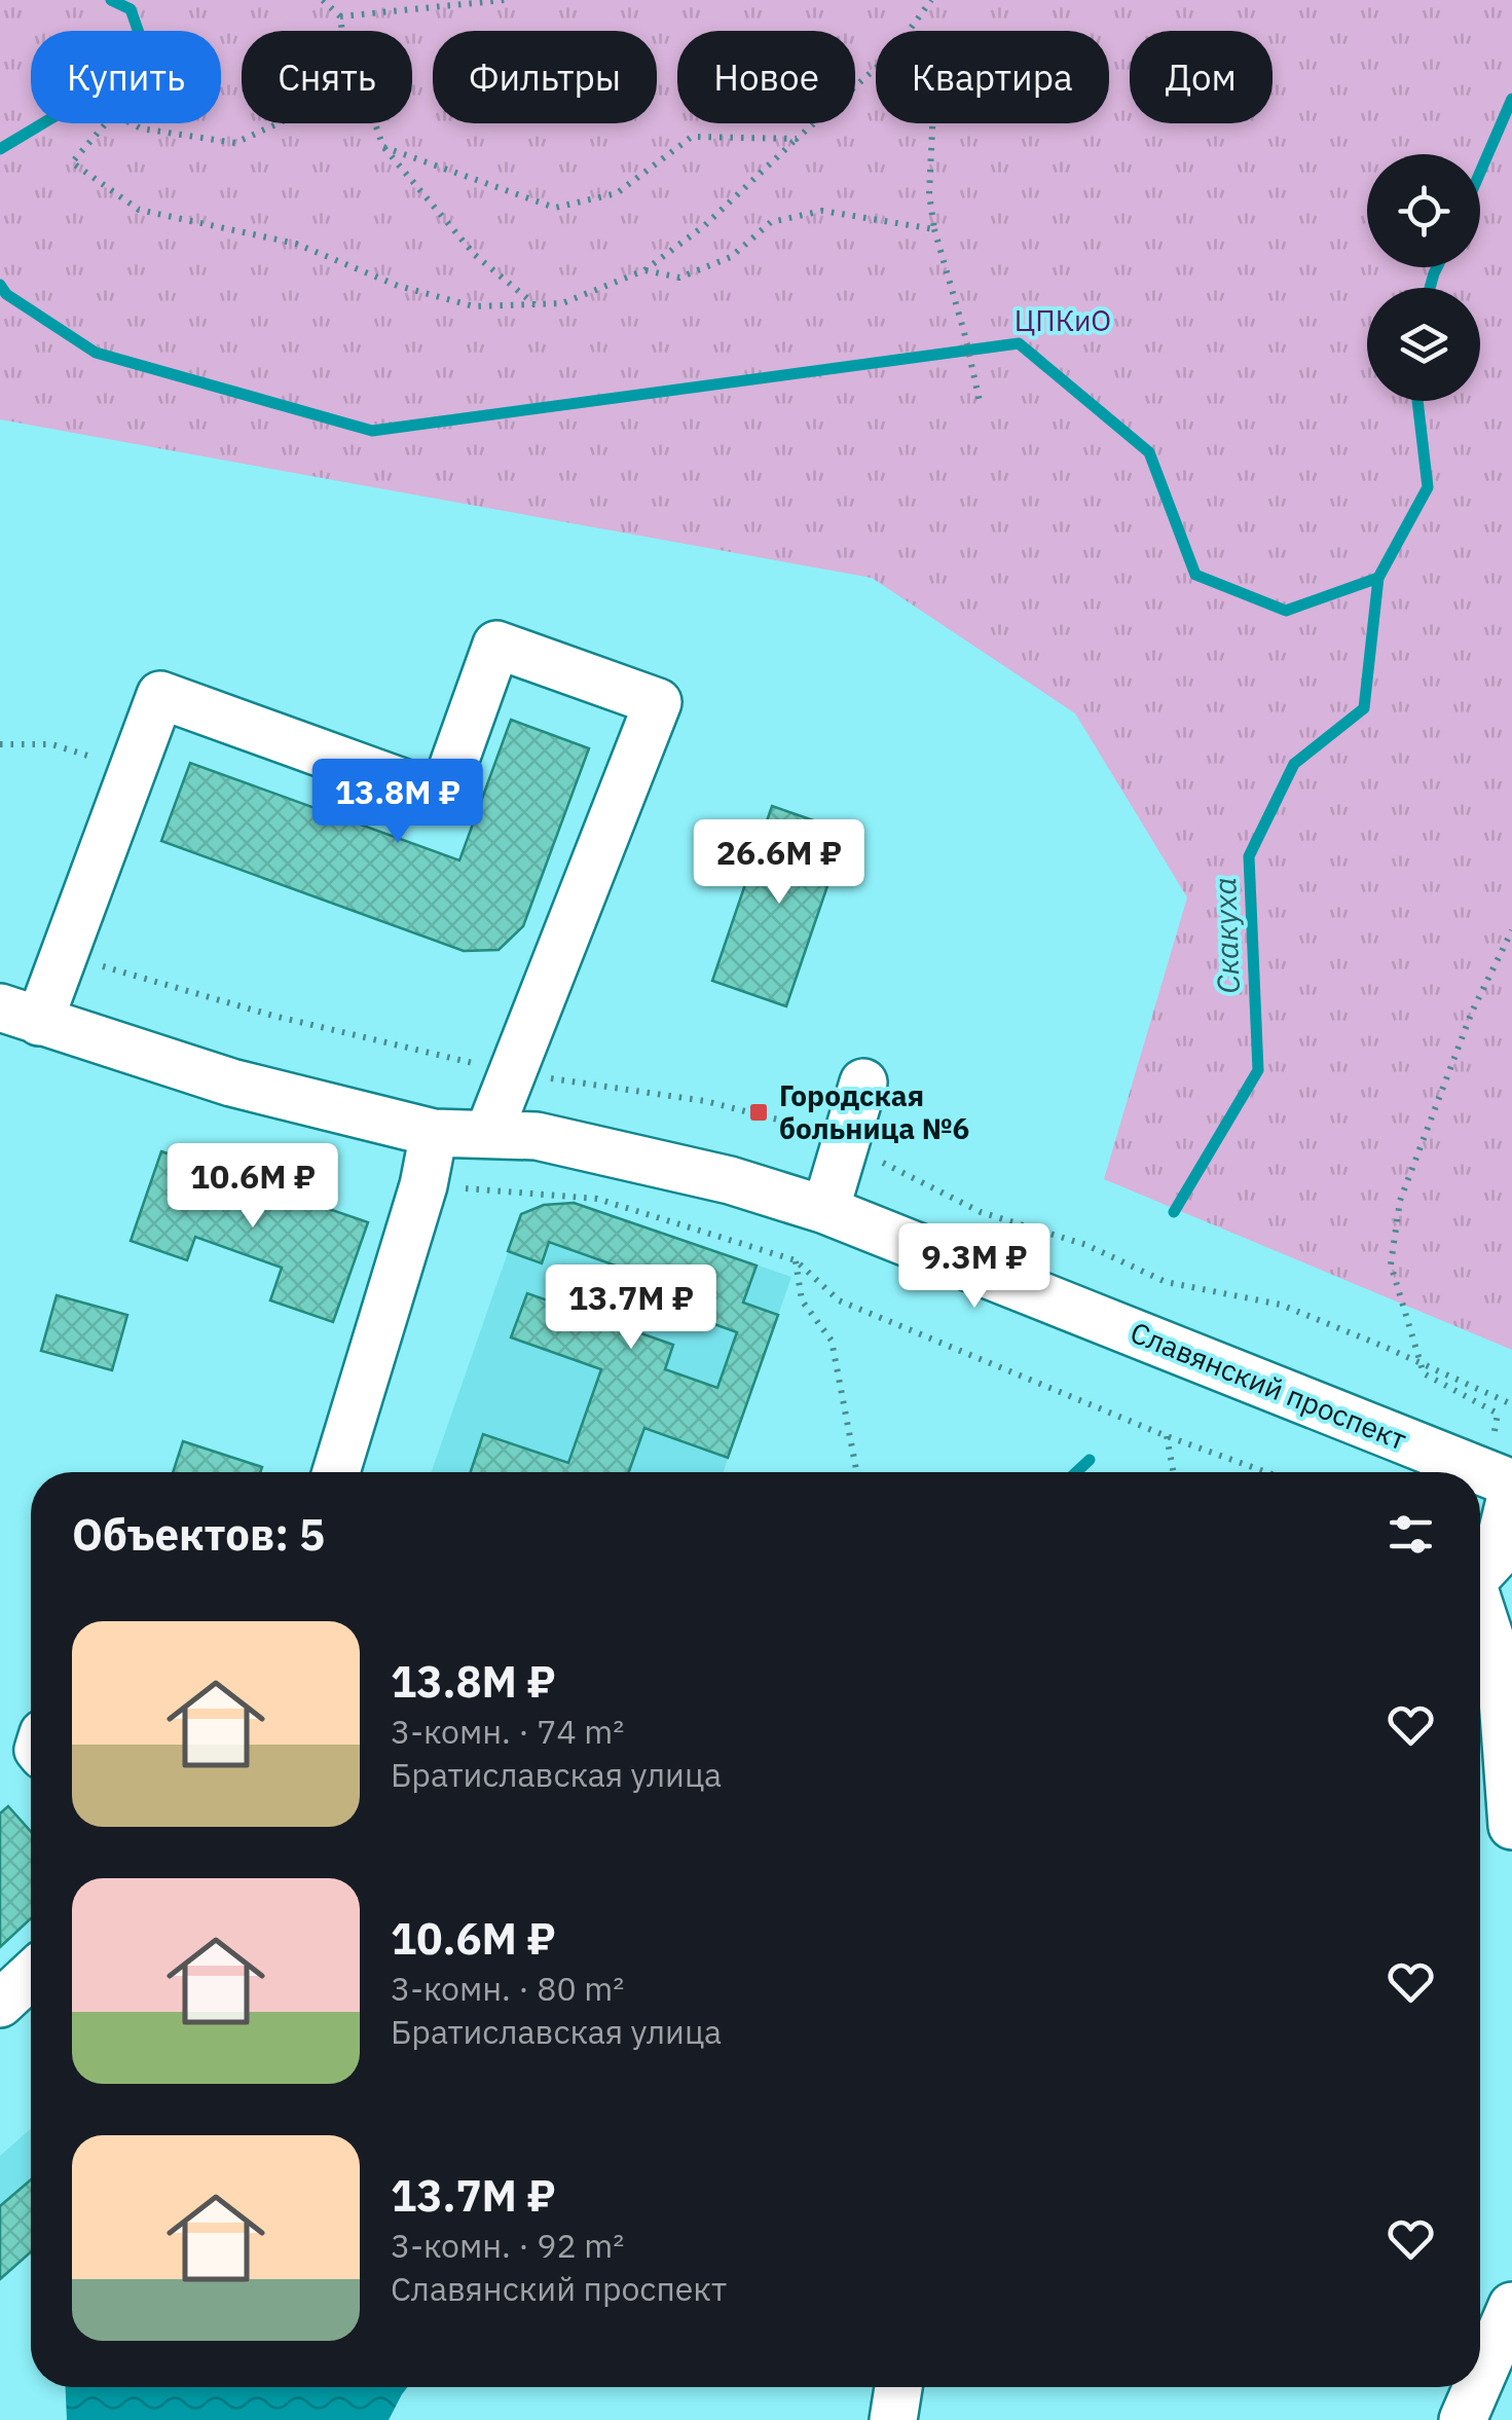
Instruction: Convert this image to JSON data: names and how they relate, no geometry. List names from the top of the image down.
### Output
{
  "streets": {
    "street": ["Славянский проспект"]
  },
  "water": ["Скакуха"],
  "parks": ["ЦПКиО"],
  "places": {
    "transit": ["Городская больница №6"]
  },
  "page": {
    "chip": [
      "Купить",
      "Снять",
      "Фильтры",
      "Новое",
      "Квартира",
      "Дом"
    ],
    "price": [
      "13.8M ₽",
      "26.6M ₽",
      "10.6M ₽",
      "9.3M ₽",
      "13.7M ₽"
    ],
    "heading": "Объектов: 5",
    "list": [
      {
        "name": "13.8M ₽",
        "note": "3-комн. · 74 m² · Братиславская улица"
      },
      {
        "name": "10.6M ₽",
        "note": "3-комн. · 80 m² · Братиславская улица"
      },
      {
        "name": "13.7M ₽",
        "note": "3-комн. · 92 m² · Славянский проспект"
      }
    ]
  }
}
